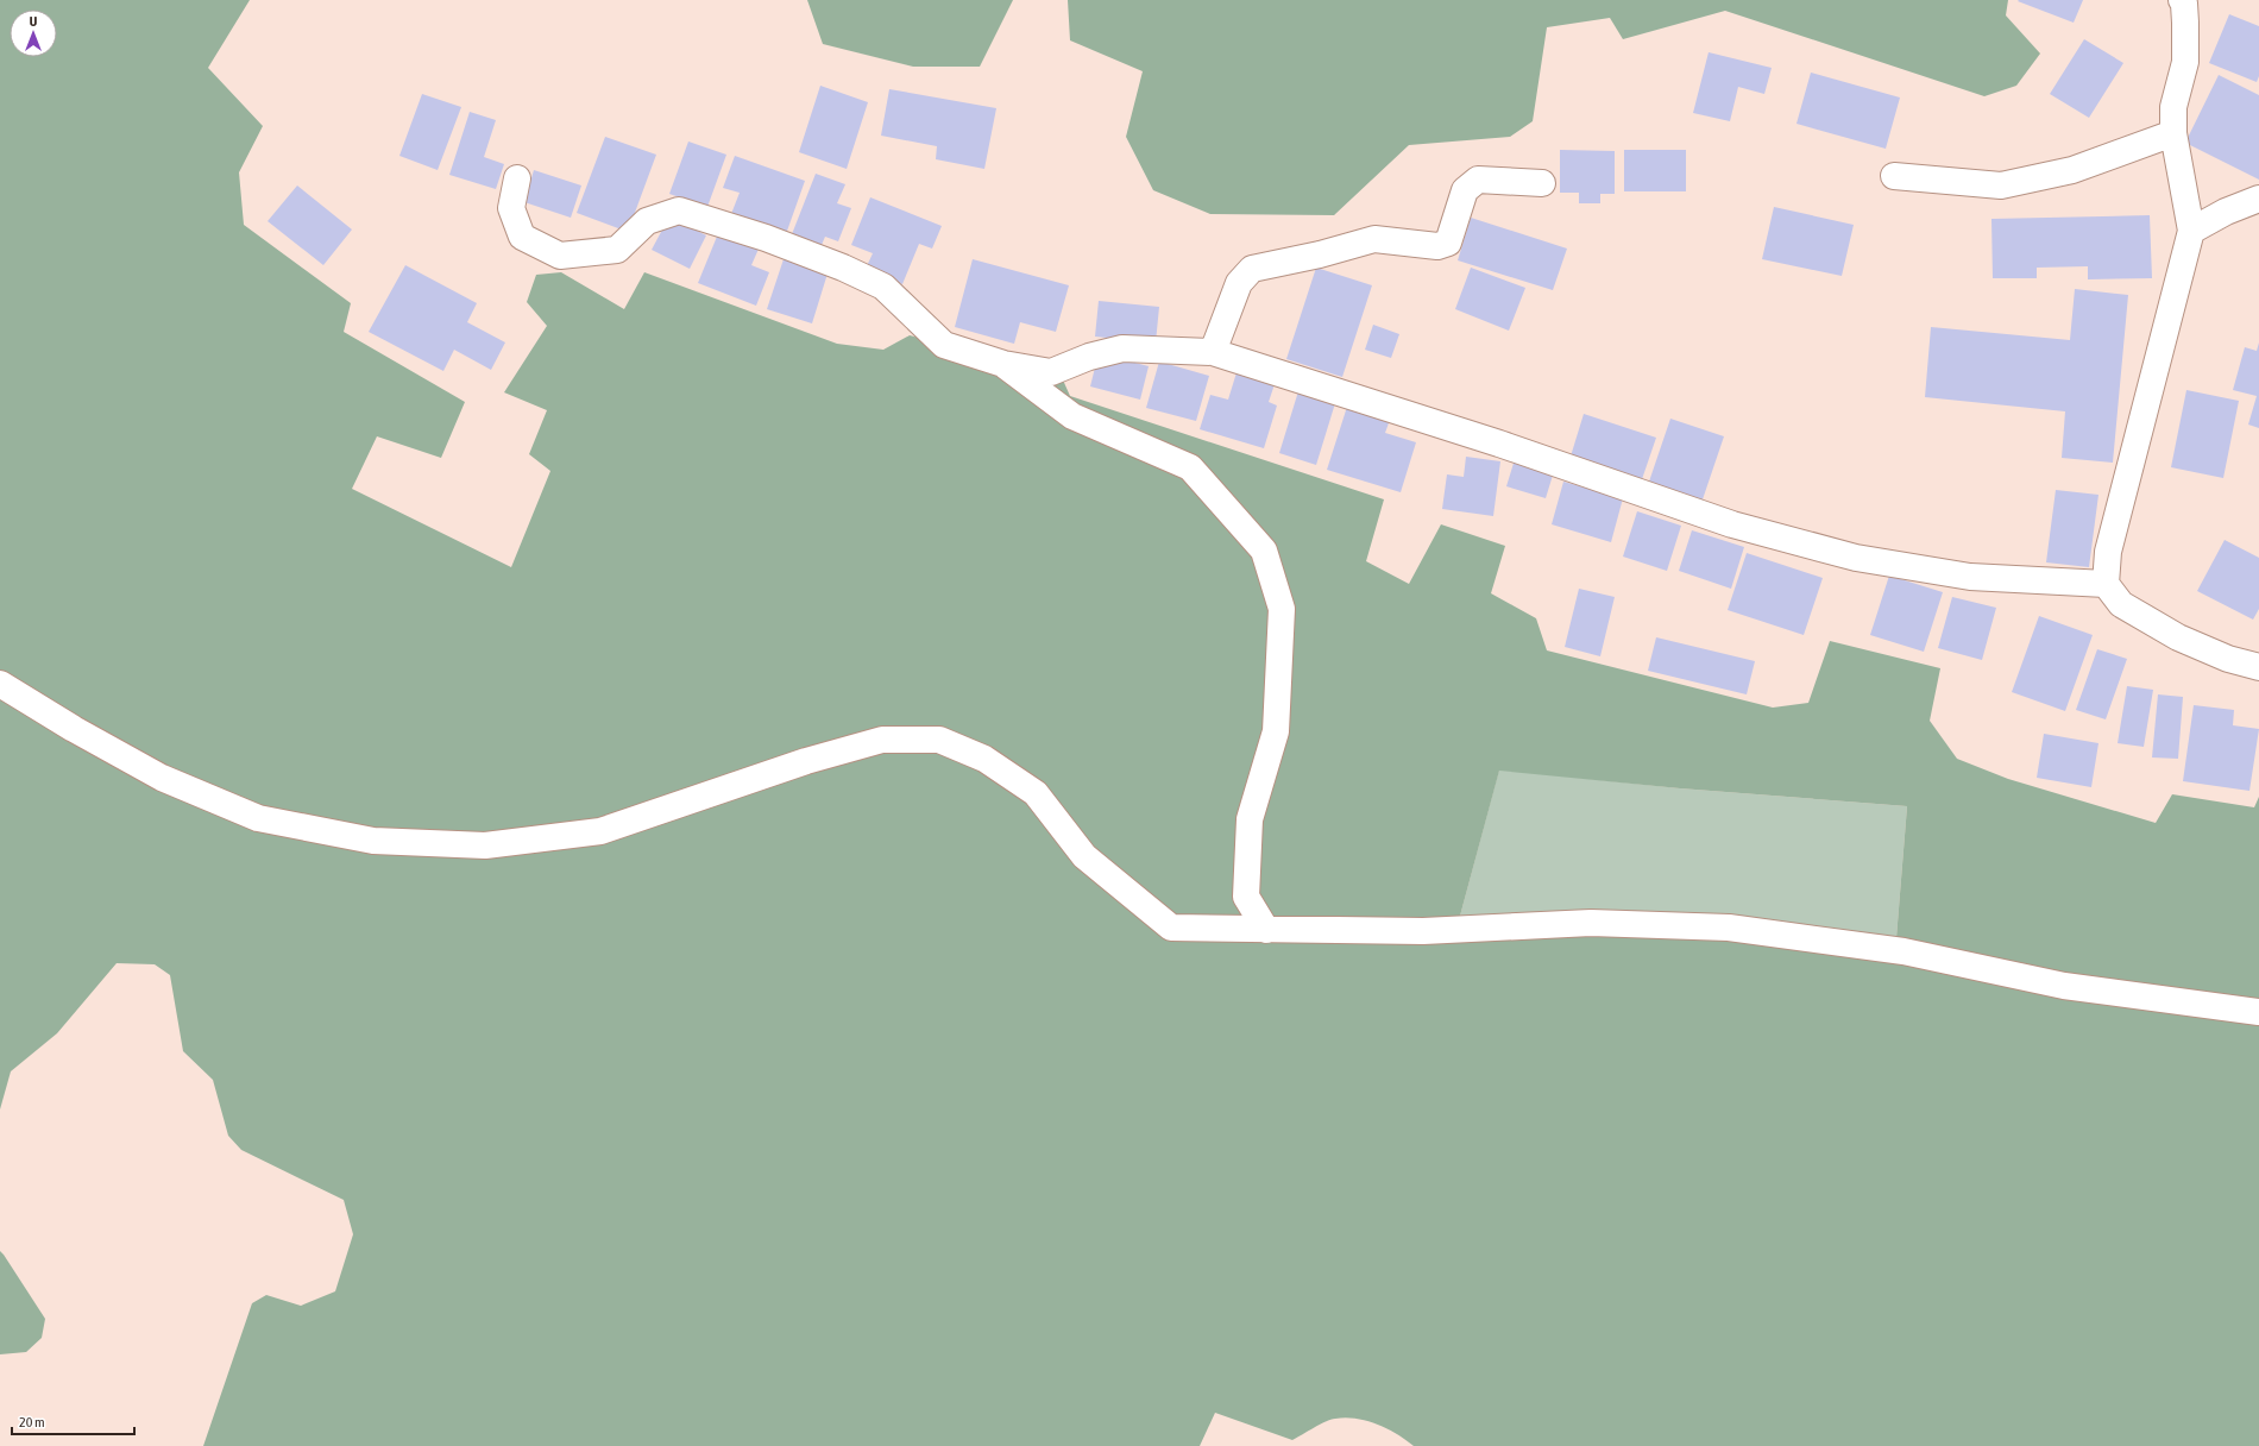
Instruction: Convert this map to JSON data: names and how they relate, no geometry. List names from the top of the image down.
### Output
{
  "scale_bar": "20 m",
  "north": "top"
}
